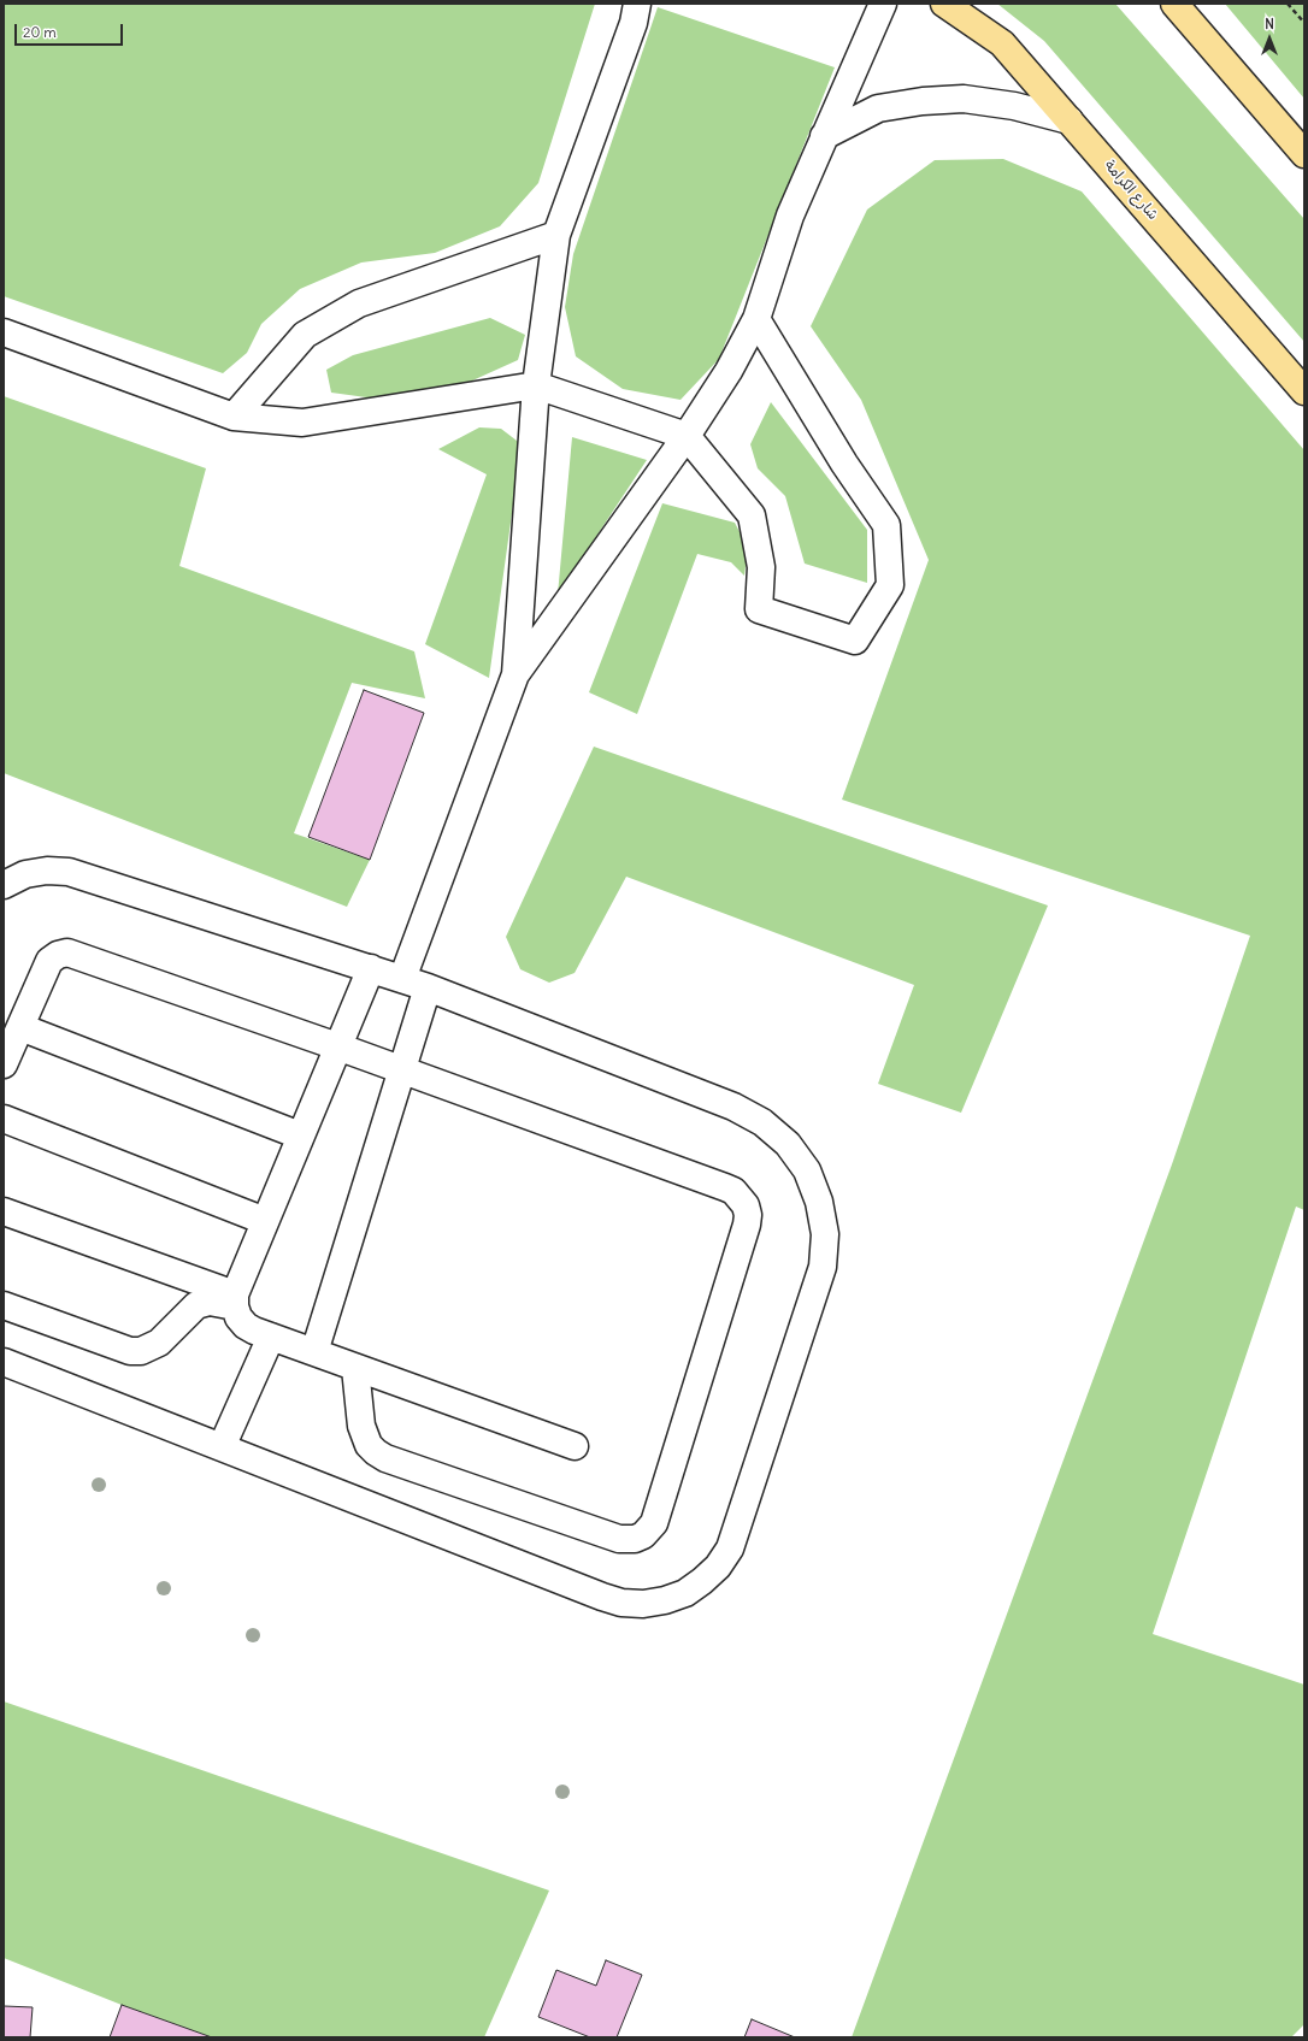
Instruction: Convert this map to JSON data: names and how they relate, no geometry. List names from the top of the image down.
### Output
{
  "streets": {
    "main road": ["شارع الكرامة"]
  },
  "scale_bar": "20 m",
  "north": "top"
}
